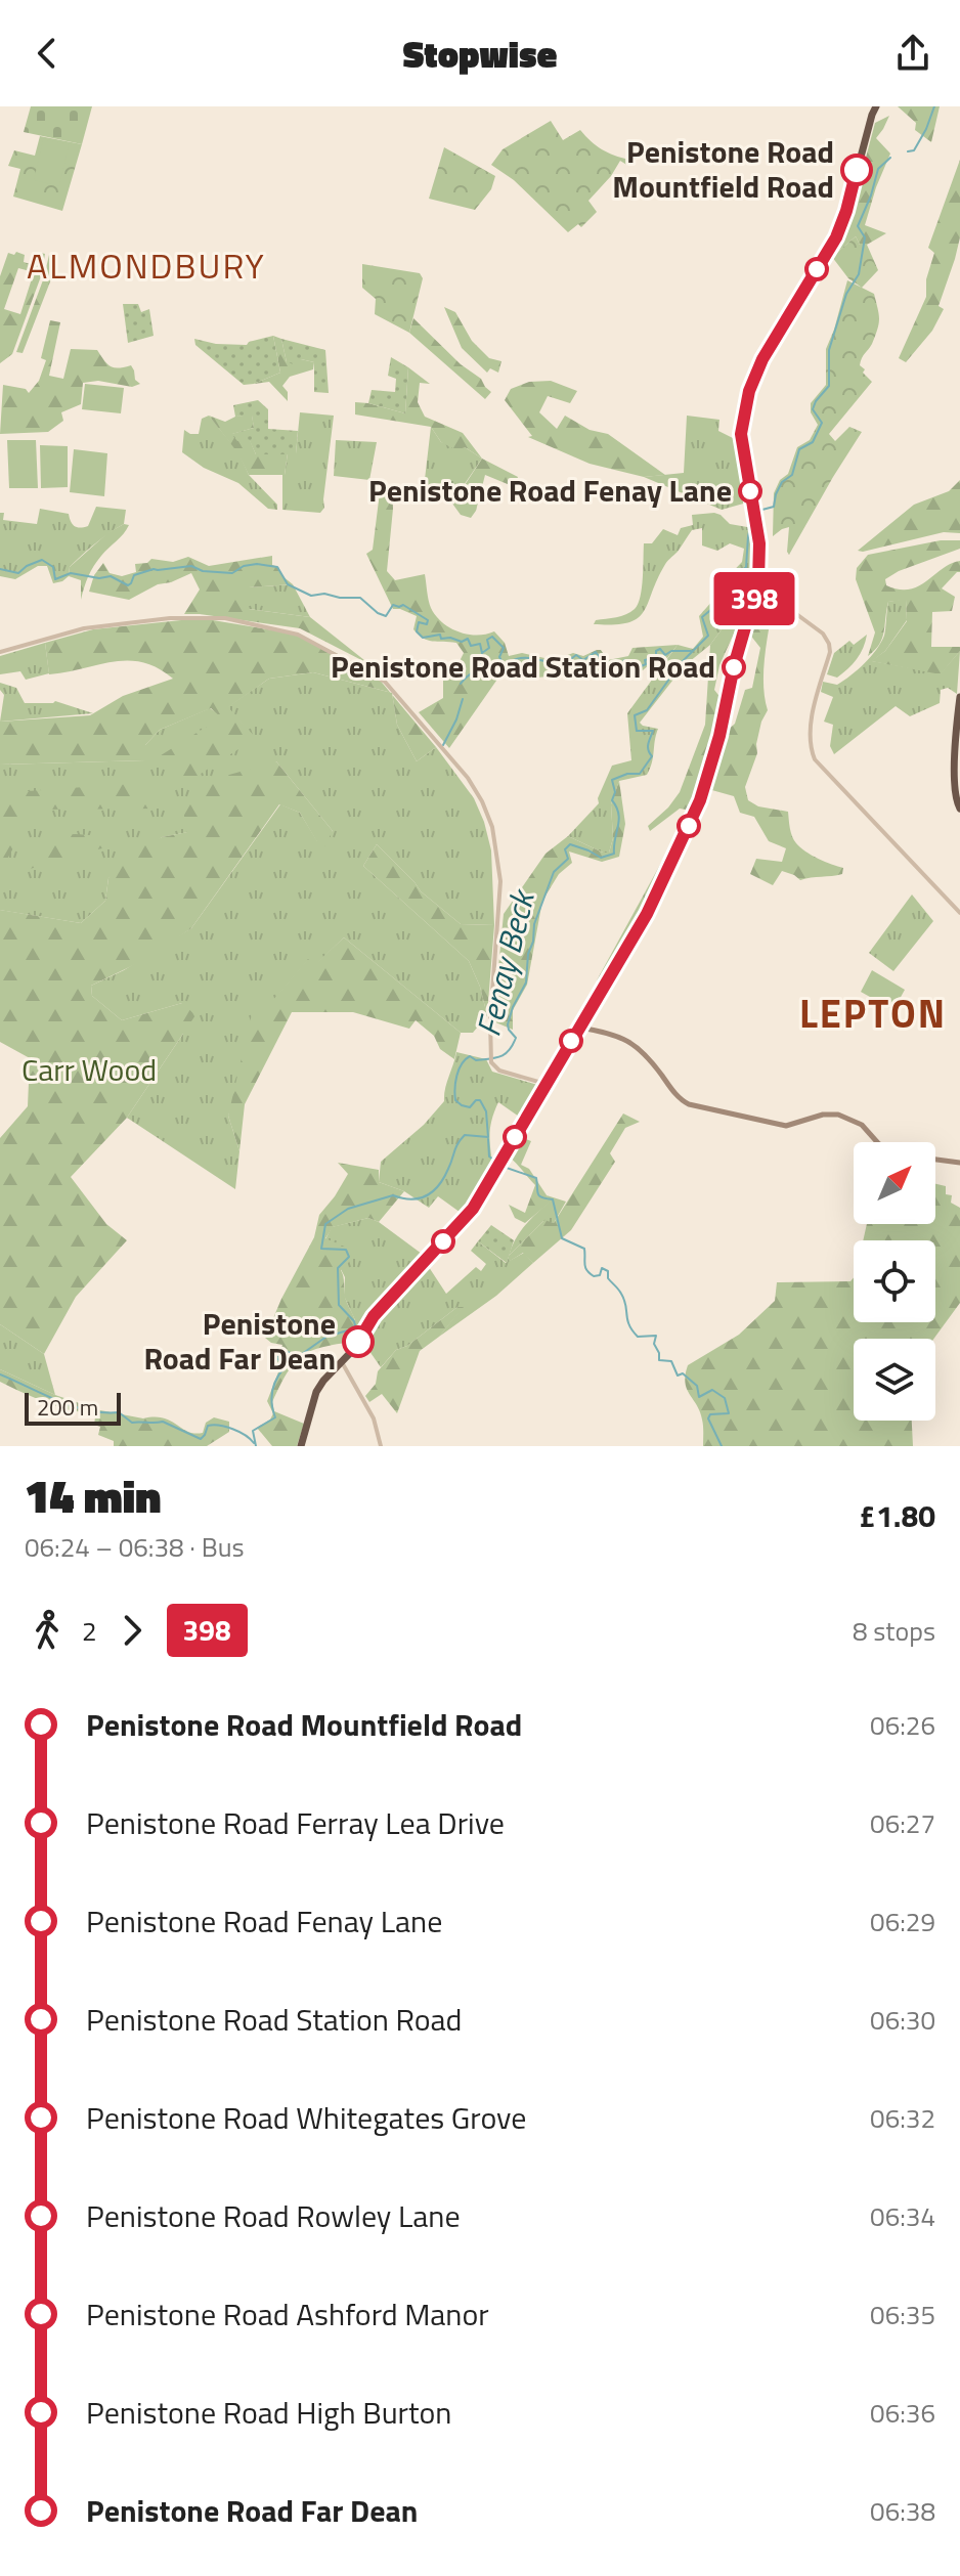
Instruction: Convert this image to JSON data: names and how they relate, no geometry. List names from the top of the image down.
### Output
{
  "districts": ["ALMONDBURY", "LEPTON"],
  "water": ["Fenay Beck"],
  "parks": ["Carr Wood"],
  "places": [
    "Penistone Road Mountfield Road",
    "Penistone Road Fenay Lane",
    "Penistone Road Station Road",
    "Penistone Road Far Dean"
  ],
  "lines": ["bus line 398"],
  "scale_bar": "200 m",
  "north": "top right",
  "page": {
    "header": "Stopwise",
    "on_map": "398",
    "scale": "200 m",
    "heading": ["14 min", "06:24 – 06:38 · Bus", "£1.80"],
    "legs": ["2", "398", "8 stops"],
    "list": [
      {
        "name": "Penistone Road Mountfield Road",
        "value": "06:26"
      },
      {
        "name": "Penistone Road Ferray Lea Drive",
        "value": "06:27"
      },
      {
        "name": "Penistone Road Fenay Lane",
        "value": "06:29"
      },
      {
        "name": "Penistone Road Station Road",
        "value": "06:30"
      },
      {
        "name": "Penistone Road Whitegates Grove",
        "value": "06:32"
      },
      {
        "name": "Penistone Road Rowley Lane",
        "value": "06:34"
      },
      {
        "name": "Penistone Road Ashford Manor",
        "value": "06:35"
      },
      {
        "name": "Penistone Road High Burton",
        "value": "06:36"
      },
      {
        "name": "Penistone Road Far Dean",
        "value": "06:38"
      }
    ]
  }
}
